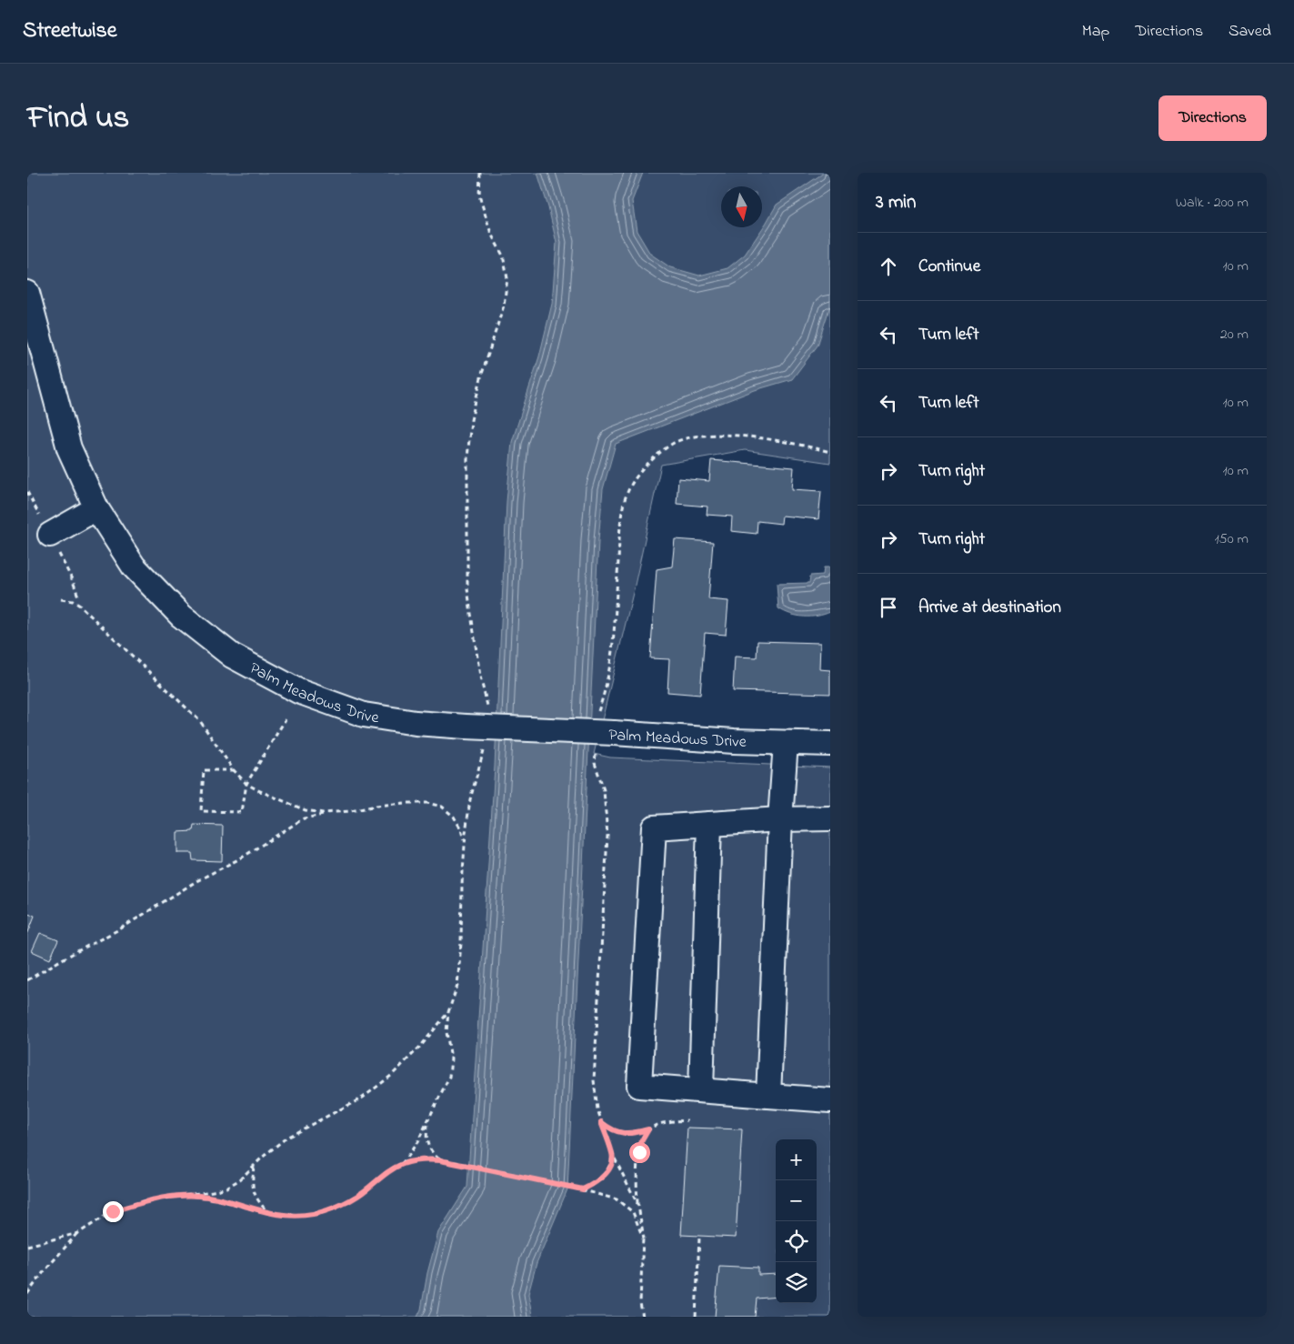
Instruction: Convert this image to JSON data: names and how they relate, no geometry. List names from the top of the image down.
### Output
{
  "streets": {
    "street": ["Palm Meadows Drive"]
  },
  "north": "bottom",
  "page": {
    "header": "Streetwise",
    "nav": ["Map", "Directions", "Saved"],
    "title": "Find us",
    "buttons": "Directions",
    "heading": ["3 min", "Walk · 200 m"],
    "list": [
      ["Continue", "10 m"],
      ["Turn left", "20 m"],
      ["Turn left", "10 m"],
      ["Turn right", "10 m"],
      ["Turn right", "150 m"],
      "Arrive at destination"
    ],
    "map_buttons": ["+", "−"]
  }
}
